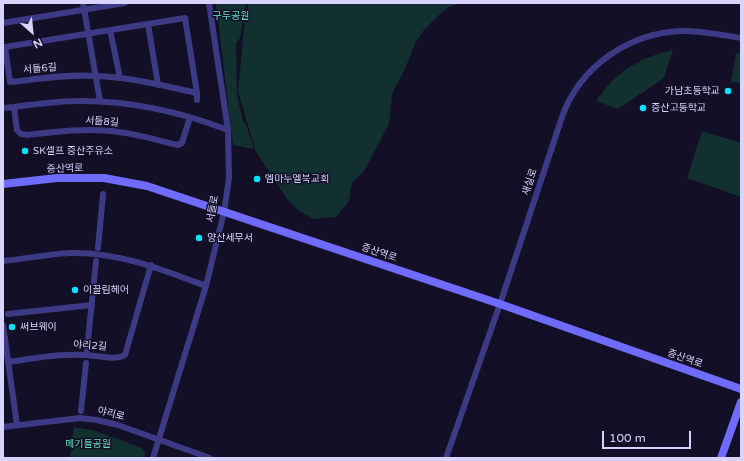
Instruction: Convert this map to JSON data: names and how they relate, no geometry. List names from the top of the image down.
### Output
{
  "streets": {
    "street": [
      "서들6길",
      "서들8길",
      "증산역로",
      "새실로",
      "서들로",
      "야리2길",
      "야리로"
    ]
  },
  "crossings": [
    ["서들8길", "서들로"],
    ["증산역로", "새실로"],
    ["증산역로", "서들로"],
    ["서들로", "야리로"]
  ],
  "parks": ["구두공원", "메기들공원"],
  "places": [
    "가남초등학교",
    "증산고등학교",
    "SK셀프 증산주유소",
    "엠마누엘북교회",
    "양산세무서",
    "이끌림헤어",
    "써브웨이"
  ],
  "scale_bar": "100 m",
  "north": "bottom right"
}
